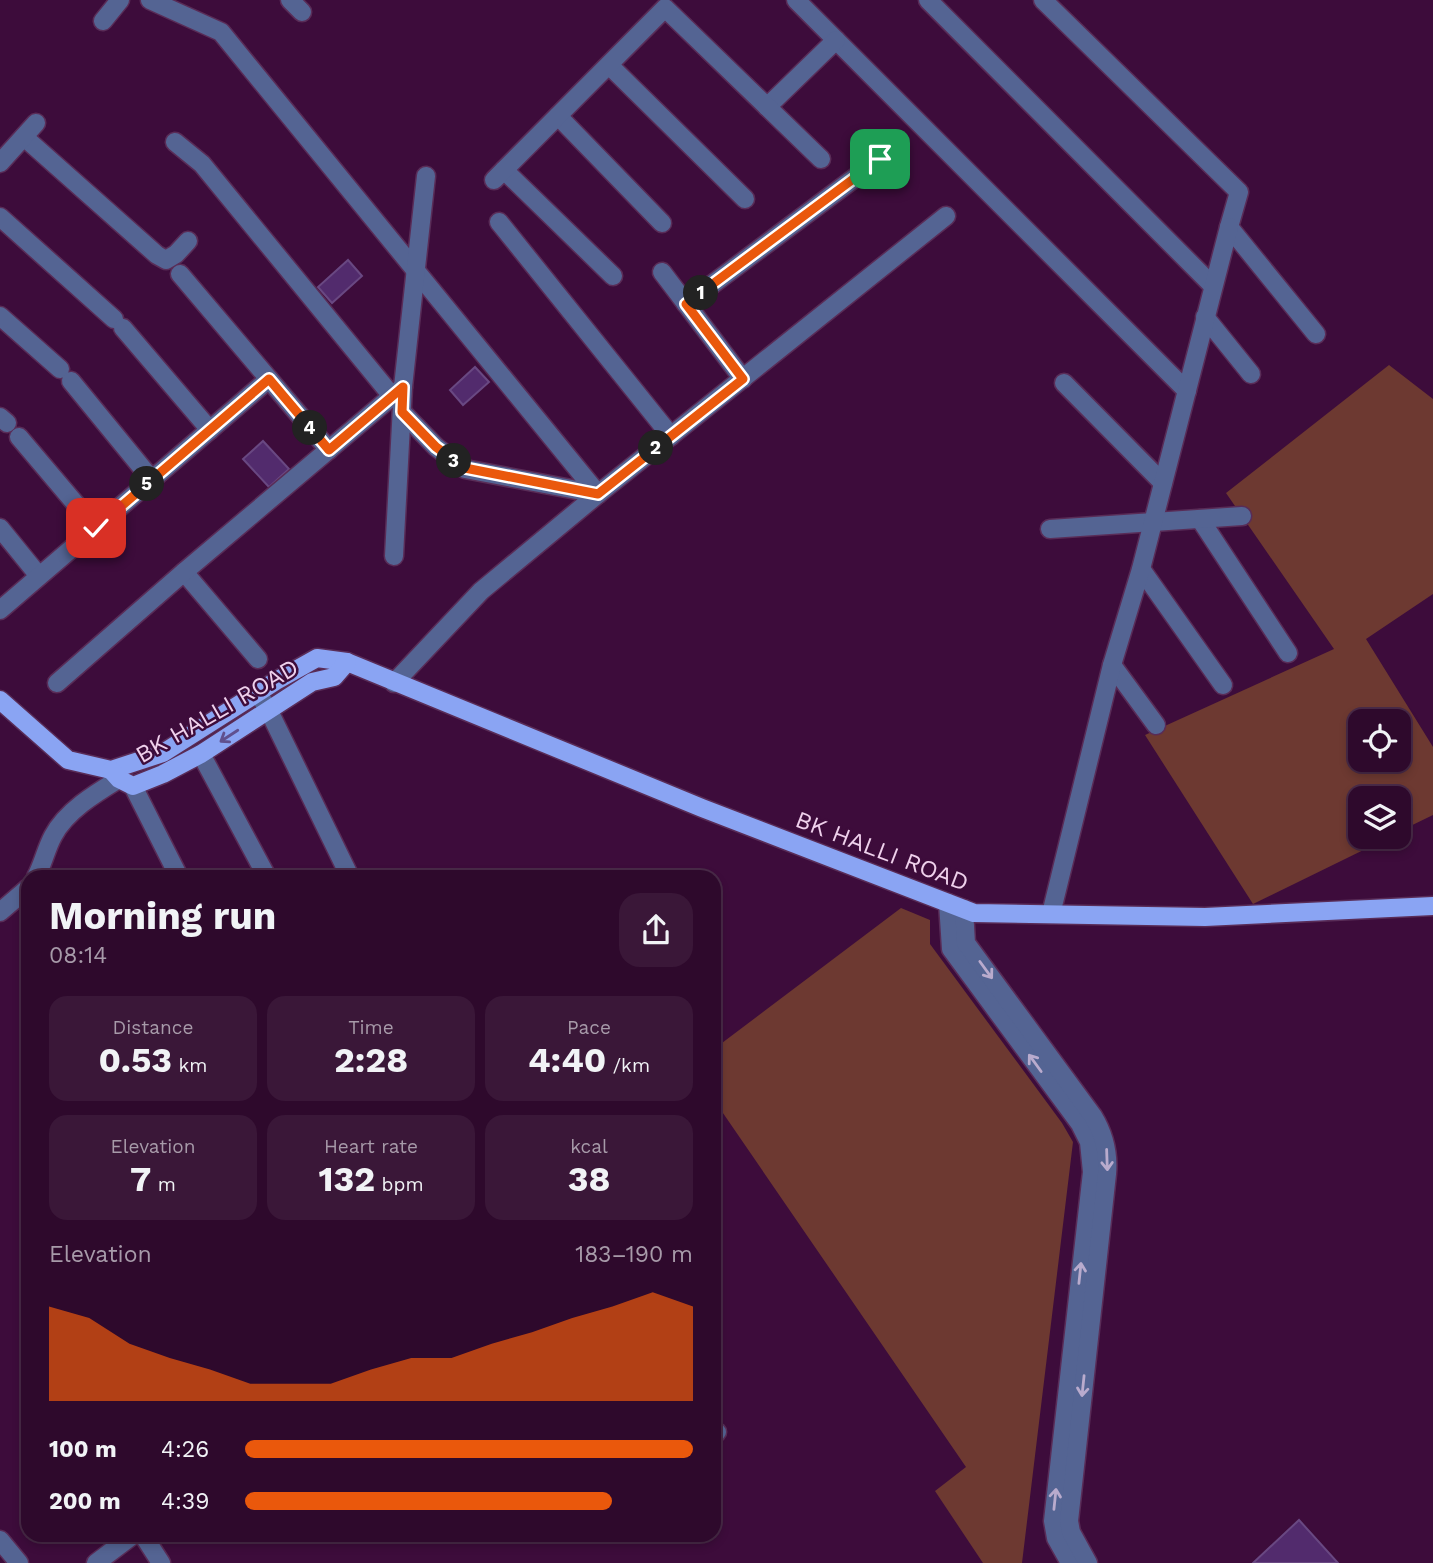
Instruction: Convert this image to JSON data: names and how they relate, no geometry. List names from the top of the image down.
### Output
{
  "streets": {
    "main road": ["BK HALLI ROAD"]
  },
  "page": {
    "pins": [
      "1",
      "4",
      "2",
      "3",
      "5"
    ],
    "heading": ["Morning run", "08:14"],
    "stats": [
      ["Distance", "0.53 km"],
      ["Time", "2:28"],
      ["Pace", "4:40 /km"],
      ["Elevation", "7 m"],
      ["Heart rate", "132 bpm"],
      ["kcal", "38"]
    ],
    "chart": ["Elevation", "183–190 m"],
    "list": [
      {
        "name": "100 m",
        "note": "4:26"
      },
      {
        "name": "200 m",
        "note": "4:39"
      }
    ]
  }
}
